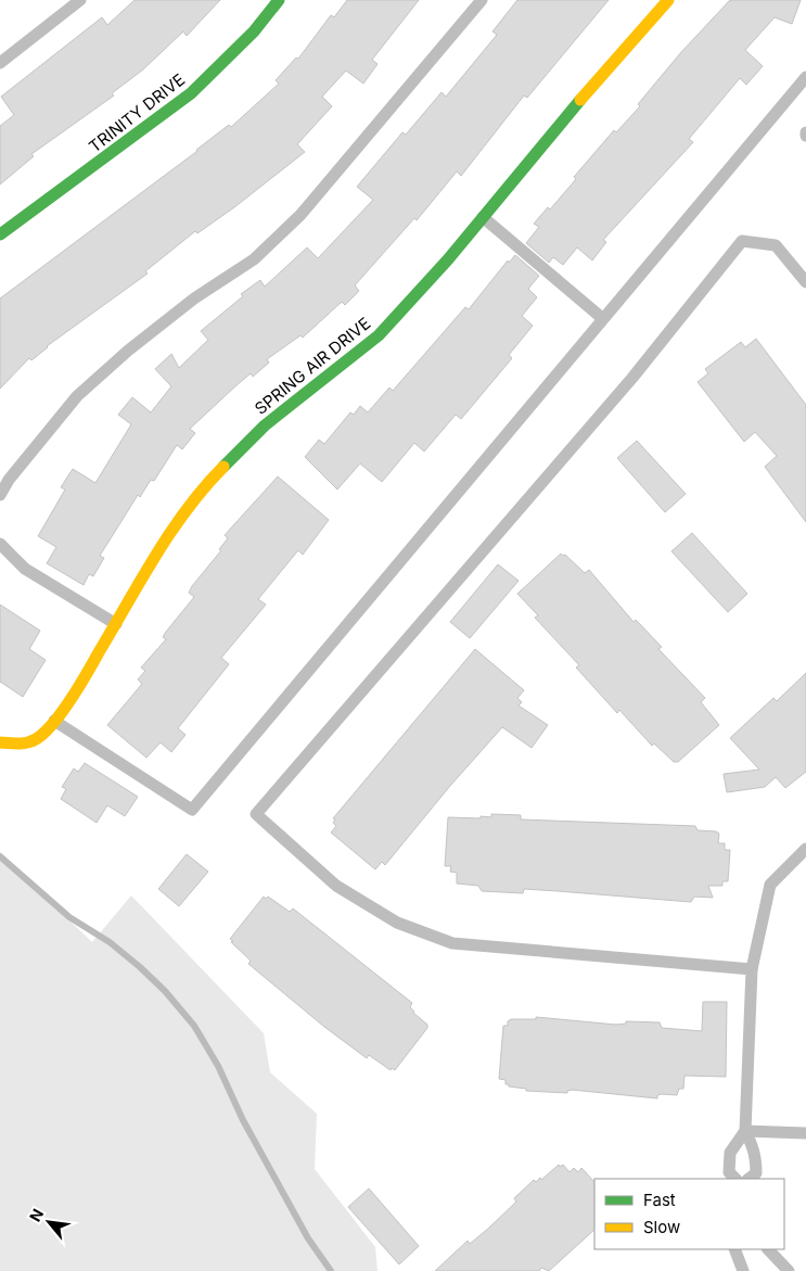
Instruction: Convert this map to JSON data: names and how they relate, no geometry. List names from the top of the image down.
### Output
{
  "streets": {
    "street": ["TRINITY DRIVE", "SPRING AIR DRIVE"]
  },
  "legend": ["Fast", "Slow"],
  "north": "top left"
}
